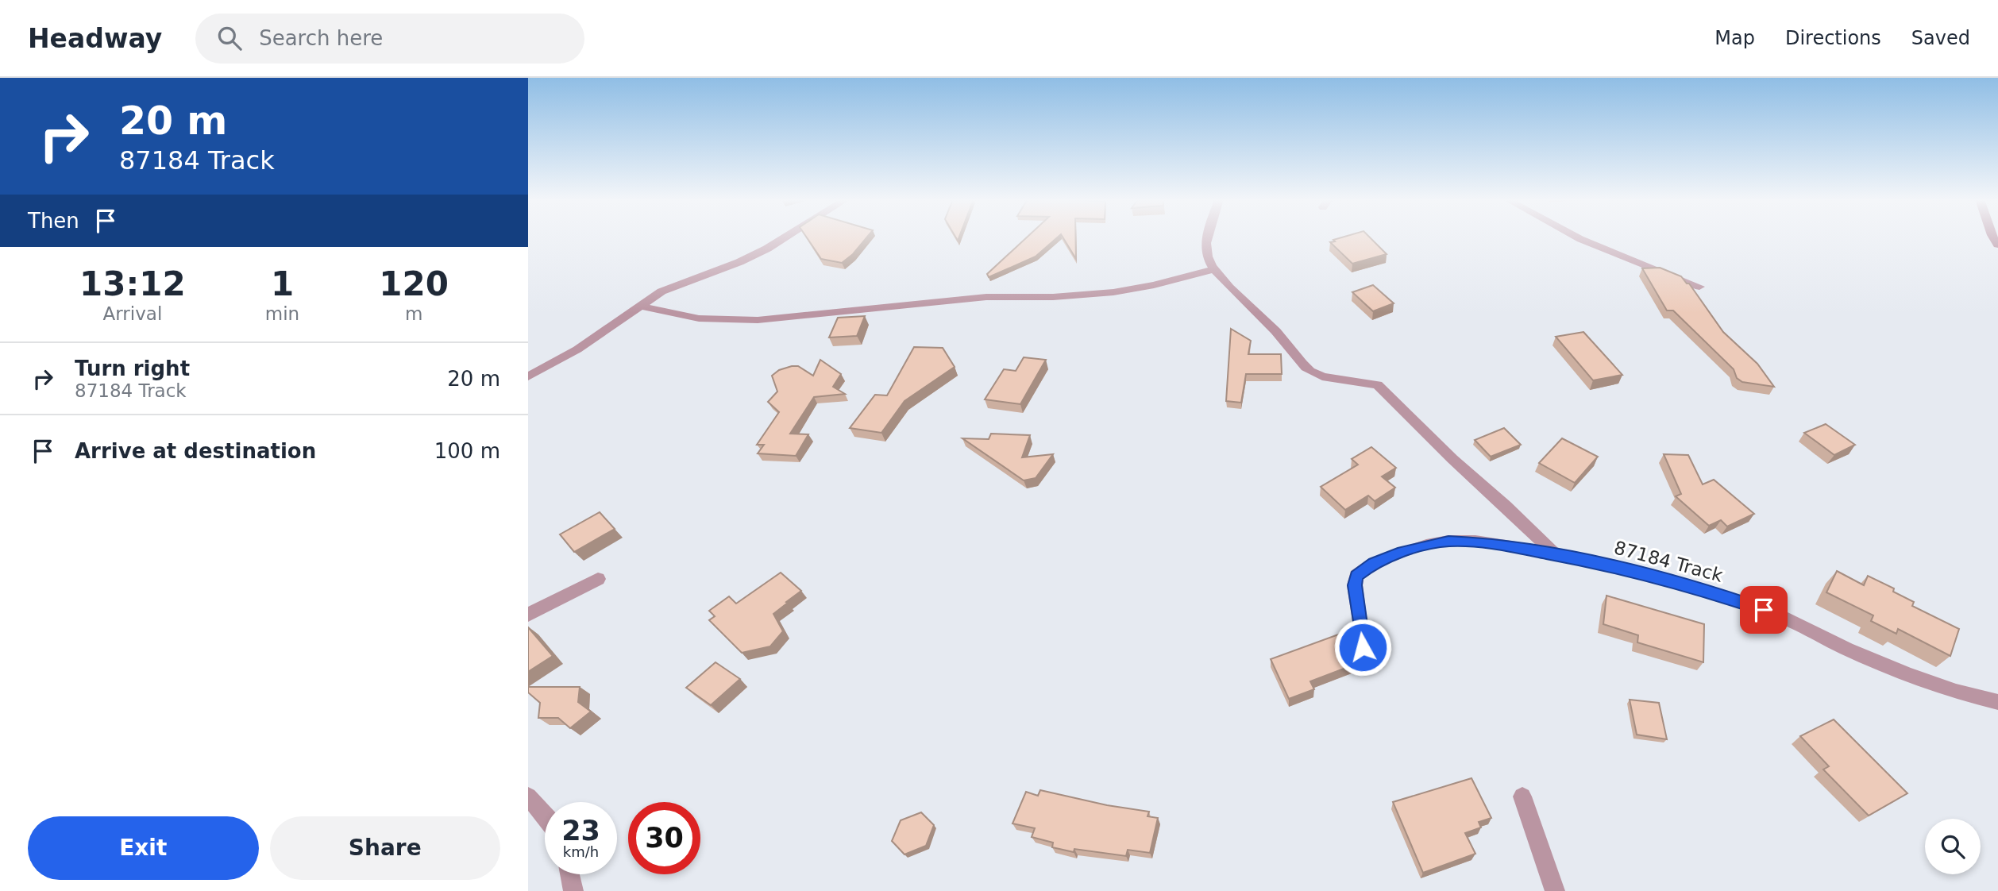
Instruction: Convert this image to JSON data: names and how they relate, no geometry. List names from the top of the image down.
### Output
{
  "streets": {
    "street": ["87184 Track"]
  },
  "page": {
    "header": "Headway",
    "search": "Search here",
    "nav": ["Map", "Directions", "Saved"],
    "turn": ["20 m", "87184 Track"],
    "then": "Then",
    "eta": [
      "13:12",
      "Arrival",
      "1",
      "min",
      "120",
      "m"
    ],
    "list": [
      {
        "name": "Turn right",
        "note": "87184 Track",
        "value": "20 m"
      },
      {
        "name": "Arrive at destination",
        "value": "100 m"
      }
    ],
    "speed": "23 km/h",
    "limit": "30",
    "buttons": ["Exit", "Share"]
  }
}
